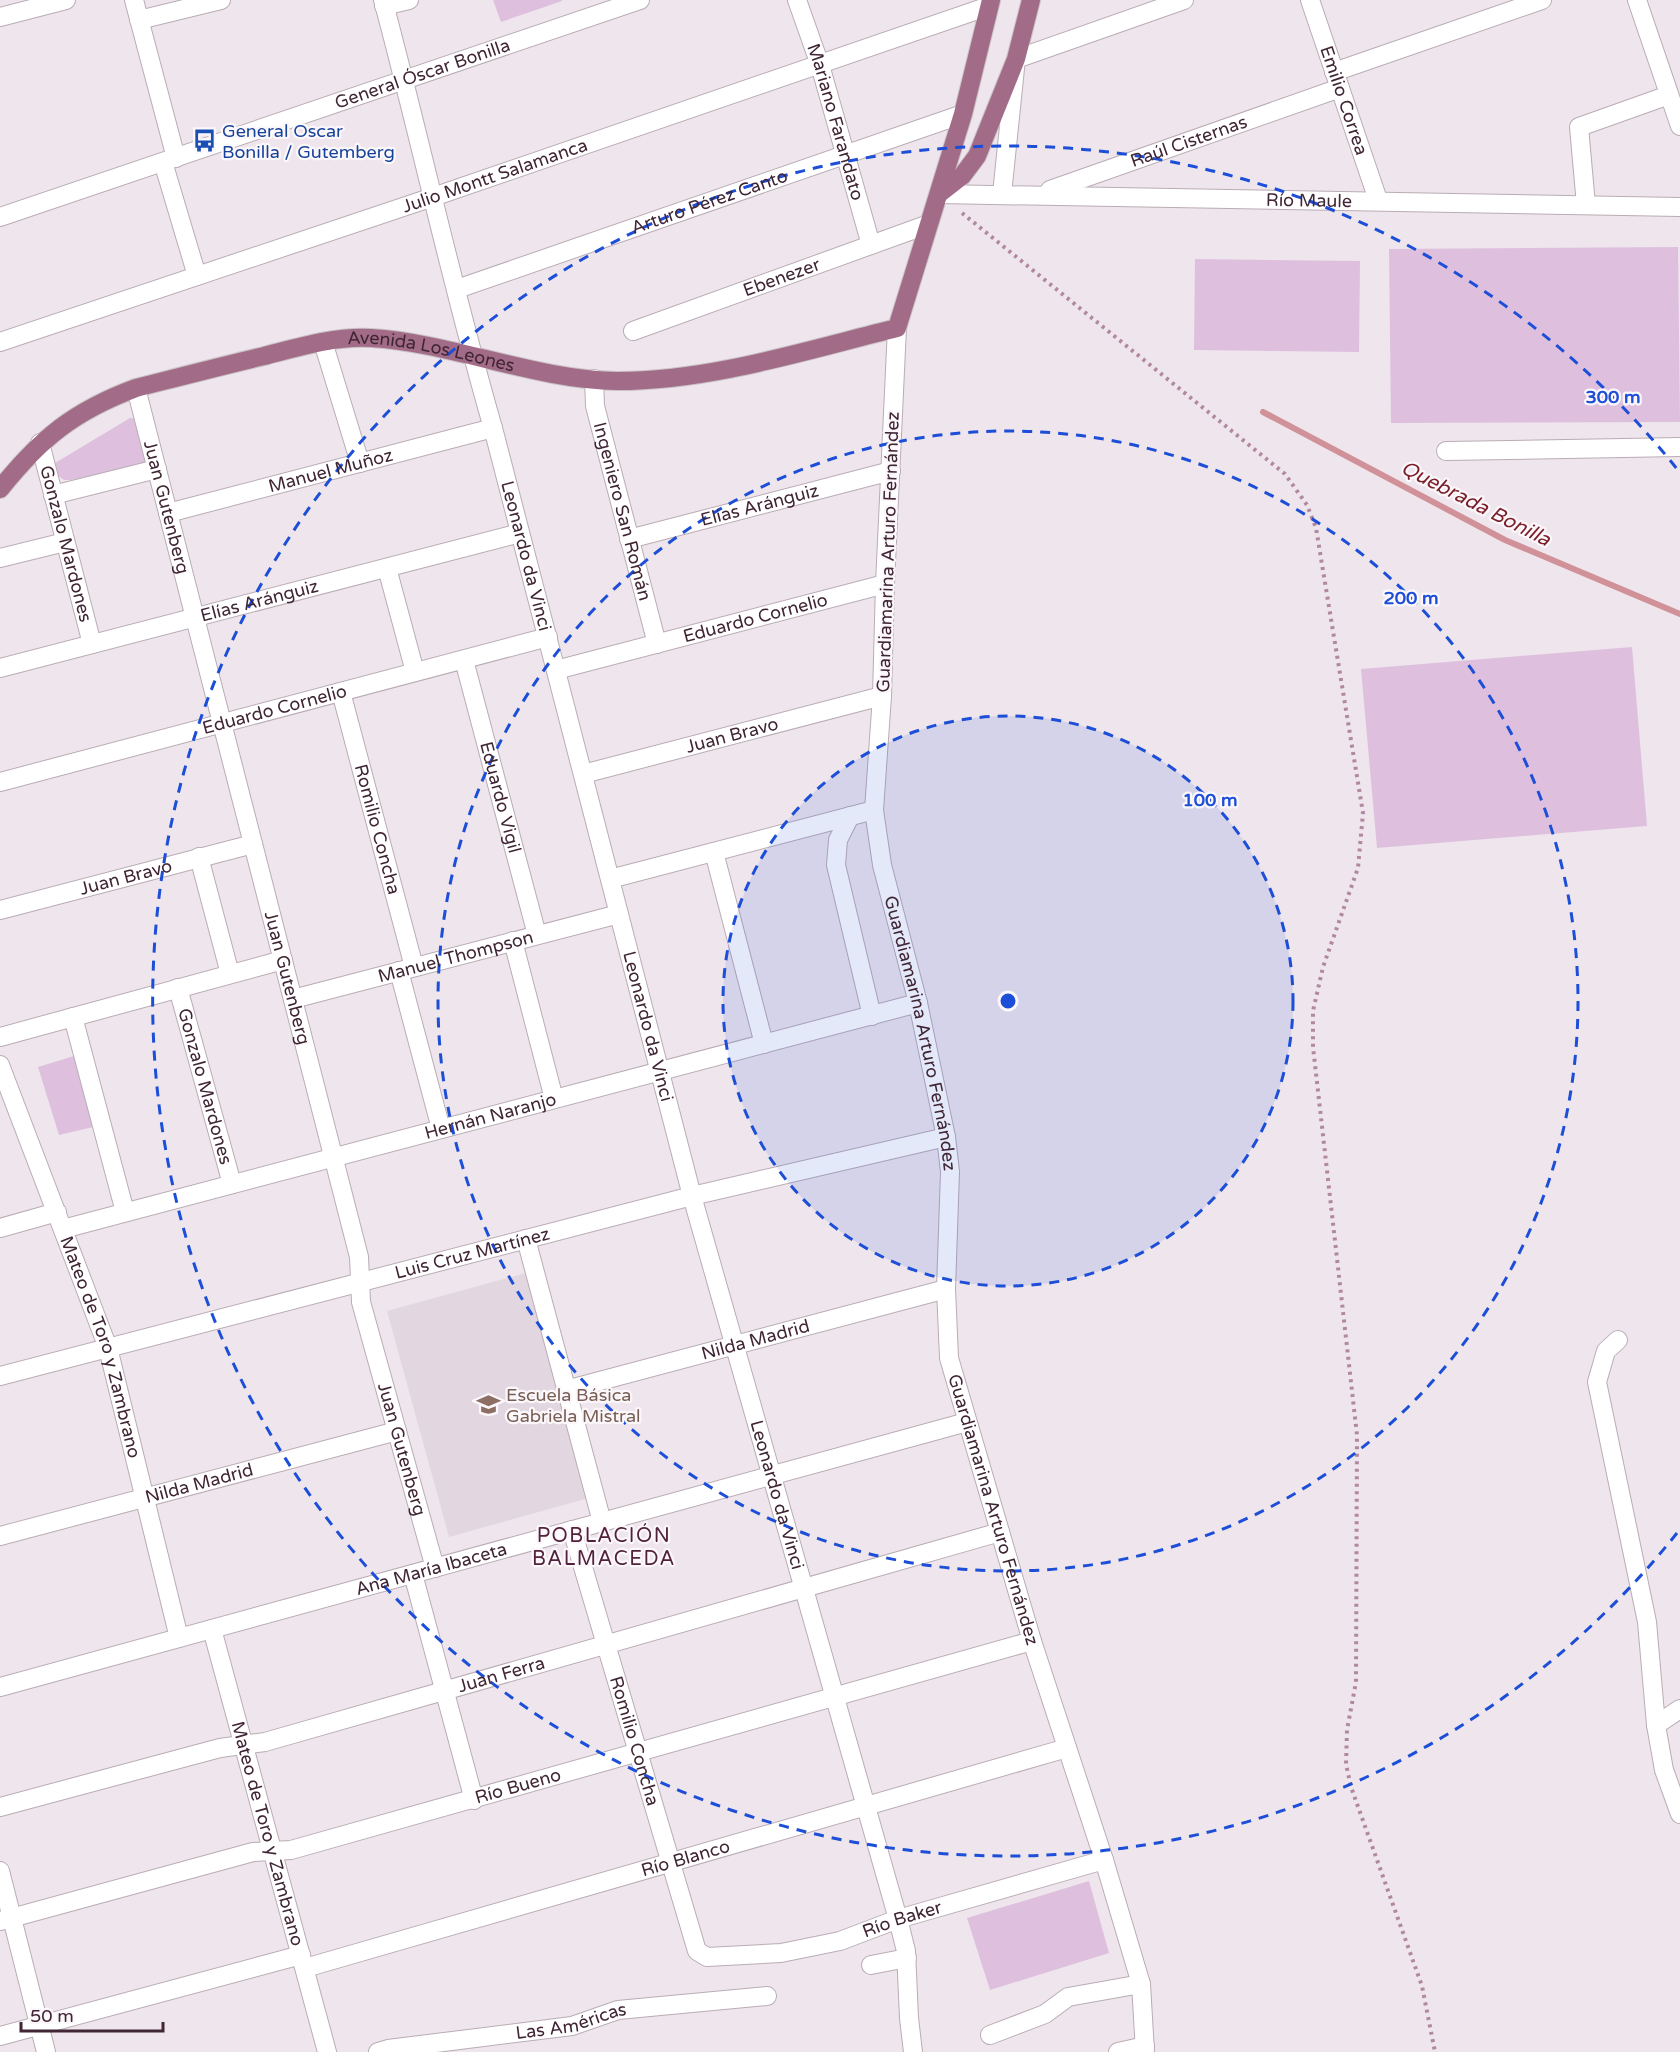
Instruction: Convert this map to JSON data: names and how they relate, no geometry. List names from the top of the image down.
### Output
{
  "streets": {
    "main road": ["Avenida Los Leones", "Guardiamarina Arturo Fernández"],
    "street": [
      "General Óscar Bonilla",
      "Emilio Correa",
      "Mariano Farandato",
      "Raúl Cisternas",
      "Julio Montt Salamanca",
      "Río Maule",
      "Arturo Pérez Canto",
      "Ebenezer",
      "Manuel Muñoz",
      "Elías Aránguiz",
      "Juan Gutenberg",
      "Ingeniero San Román",
      "Gonzalo Mardones",
      "Leonardo da Vinci",
      "Eduardo Cornelio",
      "Juan Bravo",
      "Eduardo Vigil",
      "Romilio Concha",
      "Manuel Thompson",
      "Hernán Naranjo",
      "Luis Cruz Martínez",
      "Nilda Madrid",
      "Mateo de Toro y Zambrano",
      "Ana María Ibaceta",
      "Juan Ferra",
      "Río Bueno",
      "Río Blanco",
      "Río Baker",
      "Las Américas"
    ]
  },
  "crossings": [
    ["General Óscar Bonilla", "Leonardo da Vinci"],
    ["Emilio Correa", "Raúl Cisternas"],
    ["Emilio Correa", "Río Maule"],
    ["Mariano Farandato", "Julio Montt Salamanca"],
    ["Mariano Farandato", "Arturo Pérez Canto"],
    ["Mariano Farandato", "Ebenezer"],
    ["Raúl Cisternas", "Río Maule"],
    ["Julio Montt Salamanca", "Guardiamarina Arturo Fernández"],
    ["Julio Montt Salamanca", "Leonardo da Vinci"],
    ["Río Maule", "Guardiamarina Arturo Fernández"],
    ["Arturo Pérez Canto", "Guardiamarina Arturo Fernández"],
    ["Arturo Pérez Canto", "Leonardo da Vinci"],
    ["Ebenezer", "Guardiamarina Arturo Fernández"],
    ["Avenida Los Leones", "Juan Gutenberg"],
    ["Avenida Los Leones", "Ingeniero San Román"],
    ["Avenida Los Leones", "Gonzalo Mardones"],
    ["Avenida Los Leones", "Guardiamarina Arturo Fernández"],
    ["Avenida Los Leones", "Leonardo da Vinci"],
    ["Manuel Muñoz", "Juan Gutenberg"],
    ["Manuel Muñoz", "Leonardo da Vinci"],
    ["Elías Aránguiz", "Juan Gutenberg"],
    ["Elías Aránguiz", "Ingeniero San Román"],
    ["Elías Aránguiz", "Gonzalo Mardones"],
    ["Elías Aránguiz", "Guardiamarina Arturo Fernández"],
    ["Elías Aránguiz", "Leonardo da Vinci"],
    ["Juan Gutenberg", "Eduardo Cornelio"],
    ["Juan Gutenberg", "Juan Bravo"],
    ["Juan Gutenberg", "Manuel Thompson"],
    ["Juan Gutenberg", "Hernán Naranjo"],
    ["Juan Gutenberg", "Luis Cruz Martínez"],
    ["Juan Gutenberg", "Nilda Madrid"],
    ["Juan Gutenberg", "Ana María Ibaceta"],
    ["Ingeniero San Román", "Eduardo Cornelio"],
    ["Gonzalo Mardones", "Hernán Naranjo"],
    ["Guardiamarina Arturo Fernández", "Eduardo Cornelio"],
    ["Guardiamarina Arturo Fernández", "Juan Bravo"],
    ["Guardiamarina Arturo Fernández", "Hernán Naranjo"],
    ["Guardiamarina Arturo Fernández", "Luis Cruz Martínez"],
    ["Guardiamarina Arturo Fernández", "Nilda Madrid"],
    ["Guardiamarina Arturo Fernández", "Ana María Ibaceta"],
    ["Guardiamarina Arturo Fernández", "Juan Ferra"],
    ["Guardiamarina Arturo Fernández", "Río Bueno"],
    ["Guardiamarina Arturo Fernández", "Río Blanco"],
    ["Guardiamarina Arturo Fernández", "Río Baker"],
    ["Leonardo da Vinci", "Eduardo Cornelio"],
    ["Leonardo da Vinci", "Juan Bravo"],
    ["Leonardo da Vinci", "Manuel Thompson"],
    ["Leonardo da Vinci", "Hernán Naranjo"],
    ["Leonardo da Vinci", "Luis Cruz Martínez"],
    ["Leonardo da Vinci", "Nilda Madrid"],
    ["Leonardo da Vinci", "Ana María Ibaceta"],
    ["Leonardo da Vinci", "Juan Ferra"],
    ["Leonardo da Vinci", "Río Bueno"],
    ["Leonardo da Vinci", "Río Blanco"],
    ["Leonardo da Vinci", "Río Baker"],
    ["Eduardo Cornelio", "Eduardo Vigil"],
    ["Eduardo Cornelio", "Romilio Concha"],
    ["Eduardo Vigil", "Manuel Thompson"],
    ["Romilio Concha", "Manuel Thompson"],
    ["Romilio Concha", "Hernán Naranjo"],
    ["Romilio Concha", "Ana María Ibaceta"],
    ["Romilio Concha", "Juan Ferra"],
    ["Romilio Concha", "Río Bueno"],
    ["Romilio Concha", "Río Blanco"],
    ["Romilio Concha", "Río Baker"],
    ["Hernán Naranjo", "Mateo de Toro y Zambrano"],
    ["Luis Cruz Martínez", "Mateo de Toro y Zambrano"],
    ["Nilda Madrid", "Mateo de Toro y Zambrano"],
    ["Mateo de Toro y Zambrano", "Ana María Ibaceta"],
    ["Mateo de Toro y Zambrano", "Juan Ferra"],
    ["Mateo de Toro y Zambrano", "Río Bueno"],
    ["Mateo de Toro y Zambrano", "Río Blanco"]
  ],
  "districts": ["POBLACIÓN BALMACEDA"],
  "water": ["Quebrada Bonilla"],
  "places": {
    "bus stop": ["General Oscar Bonilla / Gutemberg"],
    "school or university": ["Escuela Básica Gabriela Mistral"]
  },
  "scale_bar": "50 m",
  "rings": ["300 m", "200 m", "100 m"]
}
